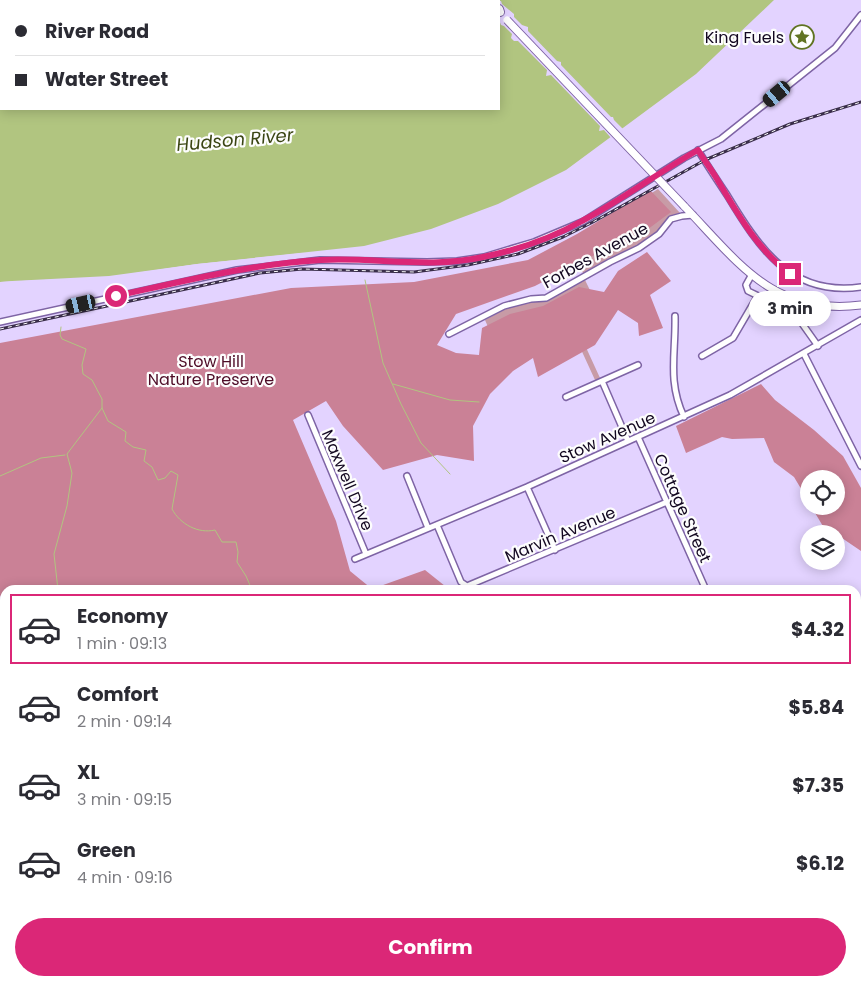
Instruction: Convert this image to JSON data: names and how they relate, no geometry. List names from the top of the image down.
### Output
{
  "streets": {
    "street": [
      "Forbes Avenue",
      "Stow Avenue",
      "Maxwell Drive",
      "Cottage Street",
      "Marvin Avenue"
    ]
  },
  "crossings": [
    ["Stow Avenue", "Maxwell Drive"],
    ["Stow Avenue", "Cottage Street"],
    ["Stow Avenue", "Marvin Avenue"],
    ["Cottage Street", "Marvin Avenue"]
  ],
  "water": ["Hudson River"],
  "parks": ["Stow Hill Nature Preserve"],
  "places": {
    "place": ["King Fuels"]
  },
  "page": {
    "banner": ["River Road", "Water Street"],
    "bubble": "3 min",
    "list": [
      {
        "name": "Economy",
        "note": "1 min · 09:13",
        "value": "$4.32"
      },
      {
        "name": "Comfort",
        "note": "2 min · 09:14",
        "value": "$5.84"
      },
      {
        "name": "XL",
        "note": "3 min · 09:15",
        "value": "$7.35"
      },
      {
        "name": "Green",
        "note": "4 min · 09:16",
        "value": "$6.12"
      }
    ],
    "buttons": "Confirm"
  }
}
